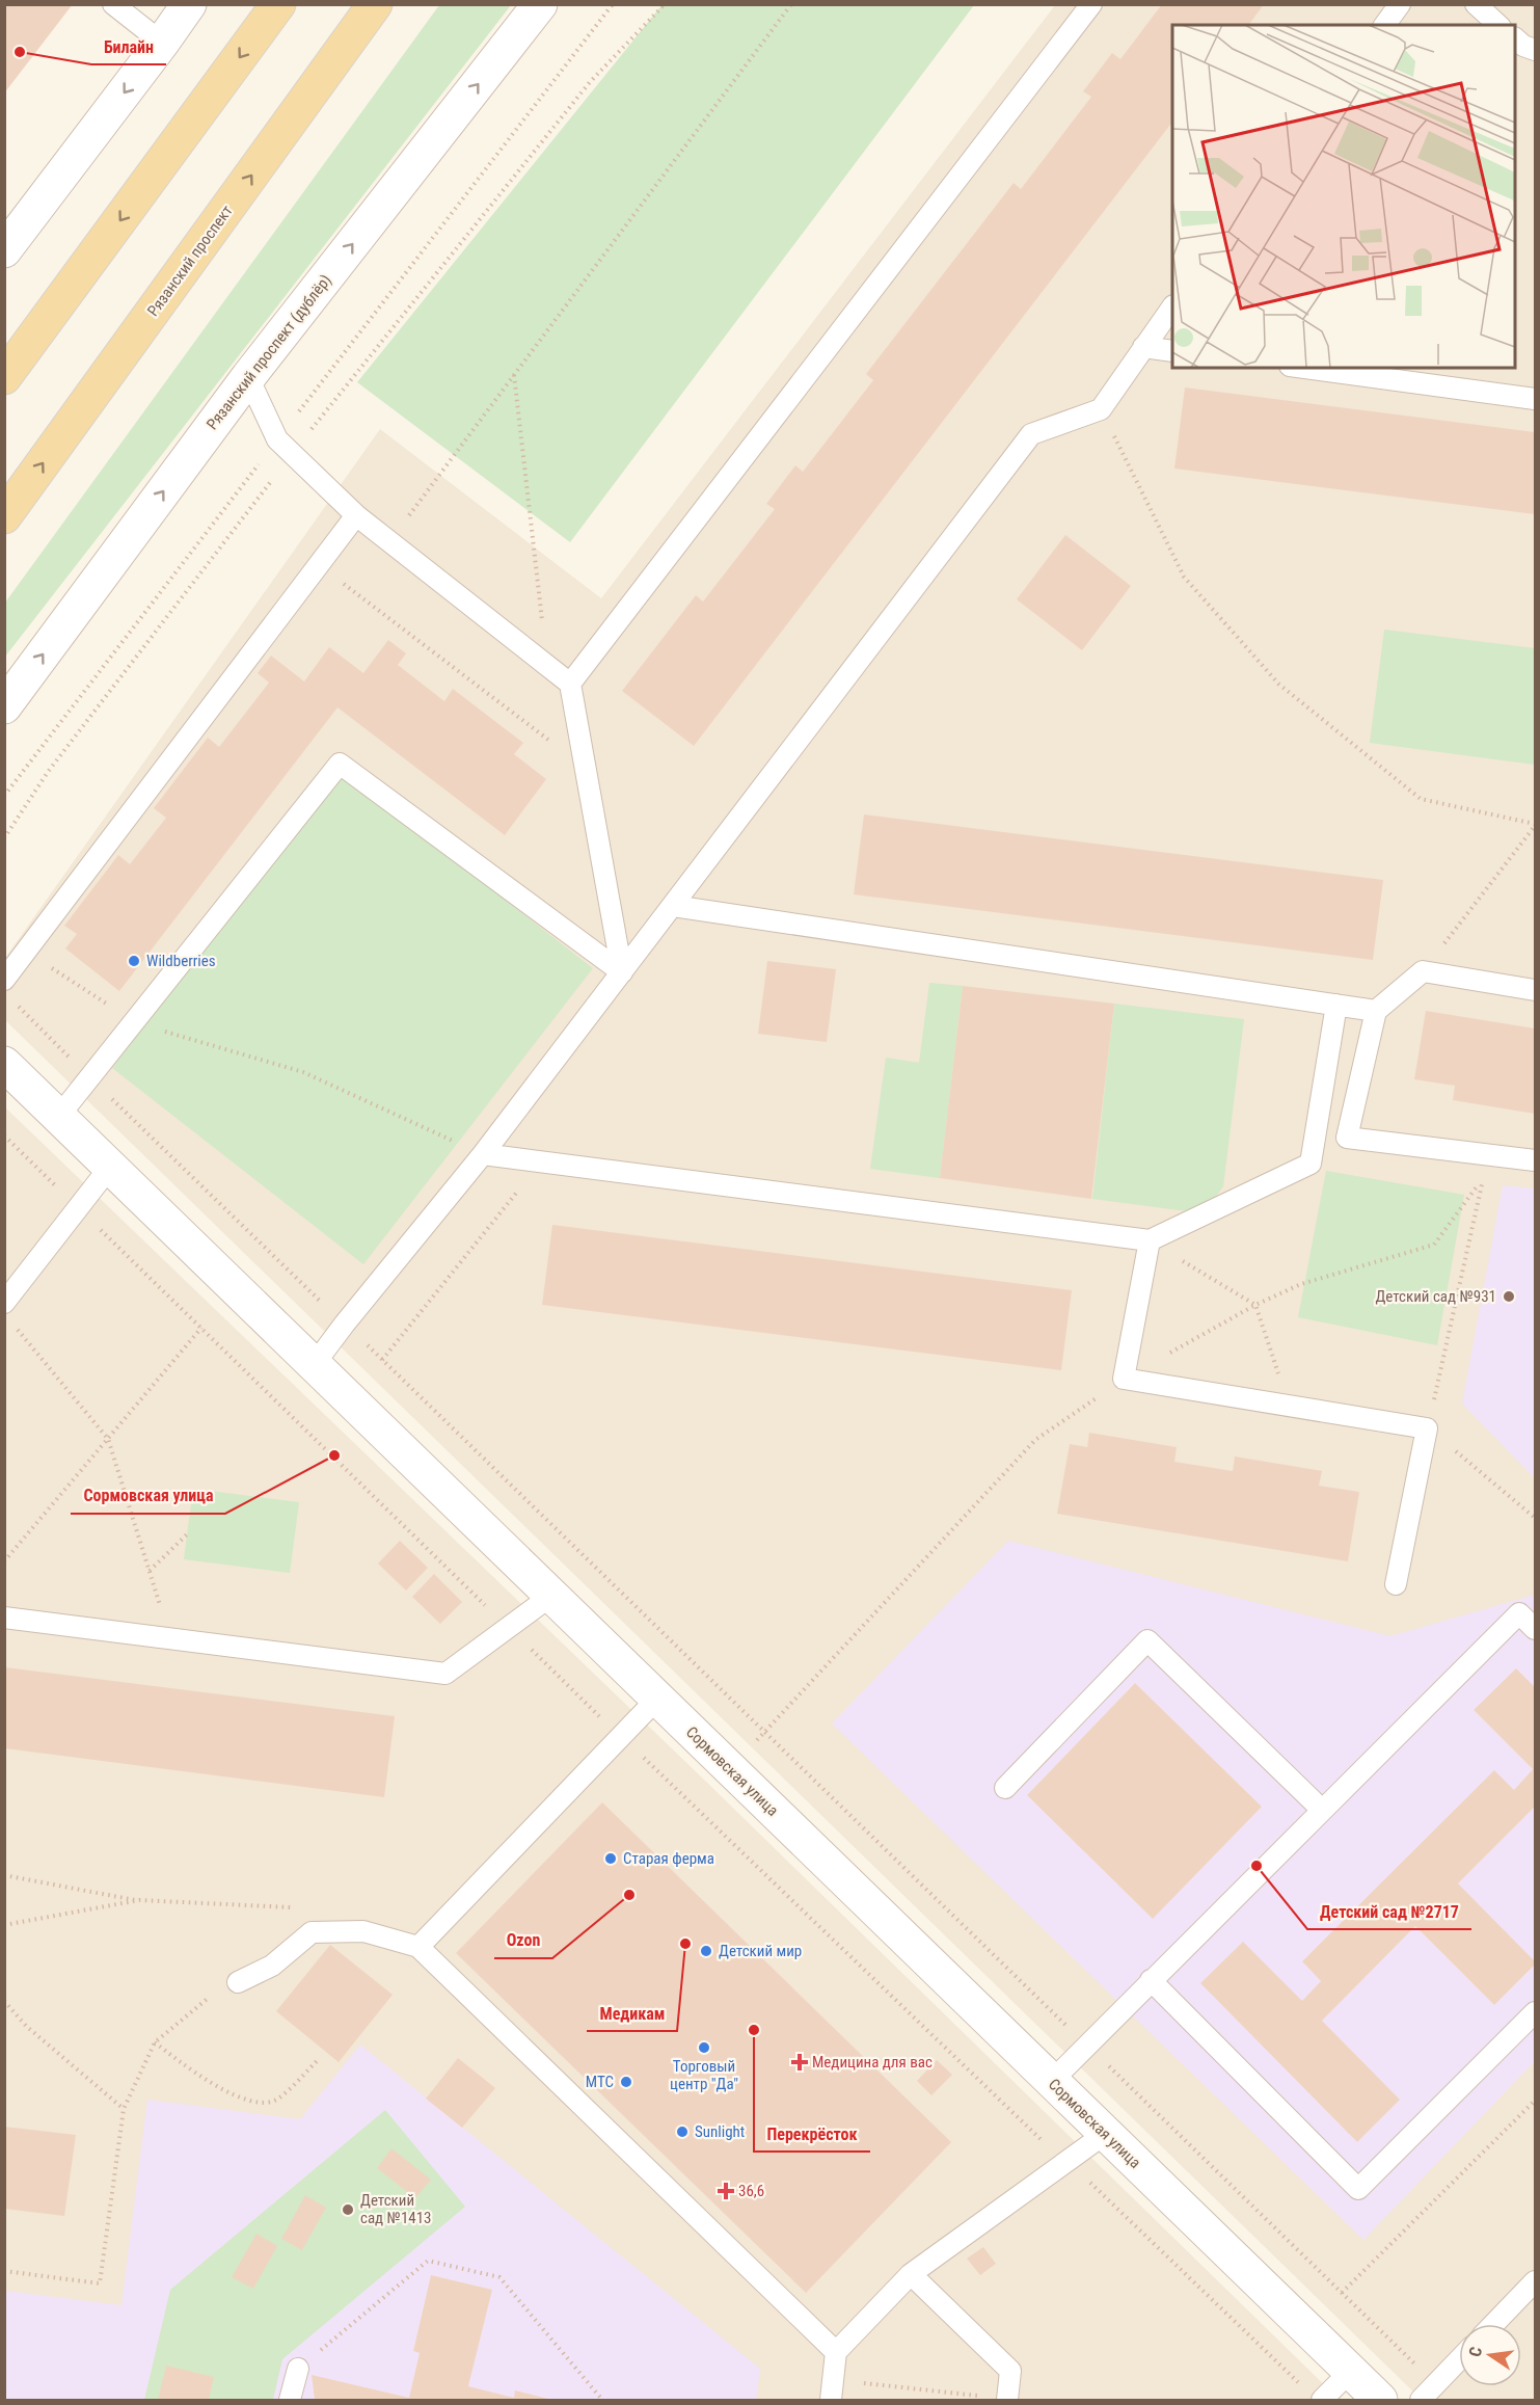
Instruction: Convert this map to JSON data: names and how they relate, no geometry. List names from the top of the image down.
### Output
{
  "streets": {
    "main road": ["Рязанский проспект"],
    "street": ["Рязанский проспект (дублёр)", "Сормовская улица"]
  },
  "places": {
    "other": [
      "Билайн",
      "Wildberries",
      "Детский сад №931",
      "Сормовская улица",
      "Старая ферма",
      "Детский сад №2717",
      "Ozon",
      "Медикам",
      "Детский мир",
      "Перекрёсток",
      "Торговый центр \"Да\"",
      "МТС",
      "Sunlight",
      "Детский сад №1413"
    ],
    "health": ["Медицина для вас", "36,6"]
  },
  "north": "left"
}
